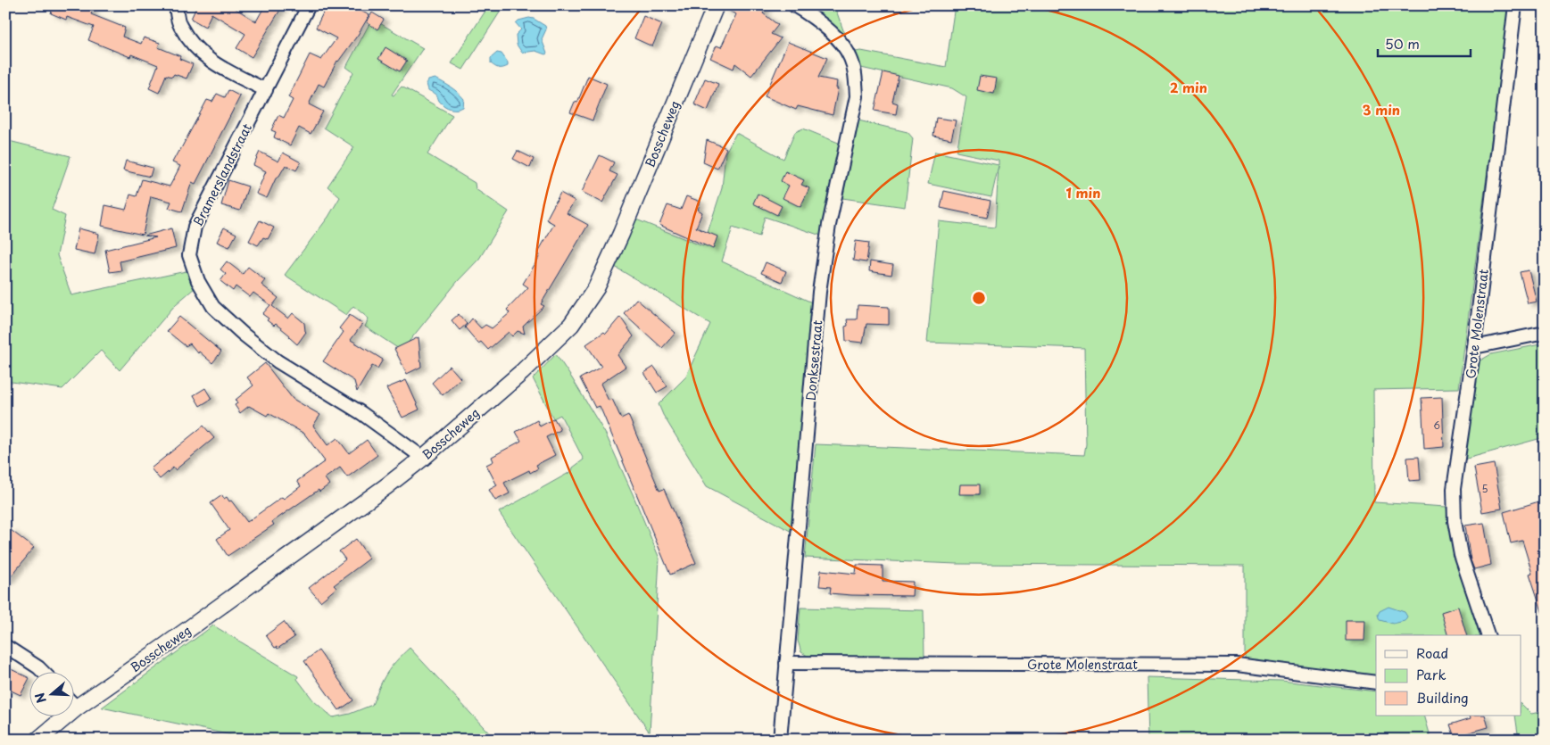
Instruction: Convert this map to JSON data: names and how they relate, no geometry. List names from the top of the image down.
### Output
{
  "streets": {
    "street": [
      "Bosscheweg",
      "Bramerslandstraat",
      "Grote Molenstraat",
      "Donksestraat"
    ]
  },
  "crossings": [
    ["Bosscheweg", "Bramerslandstraat"],
    ["Grote Molenstraat", "Donksestraat"]
  ],
  "house_numbers": ["6", "5"],
  "legend": ["Road", "Park", "Building"],
  "scale_bar": "50 m",
  "north": "left",
  "rings": ["2 min", "3 min", "1 min"]
}
